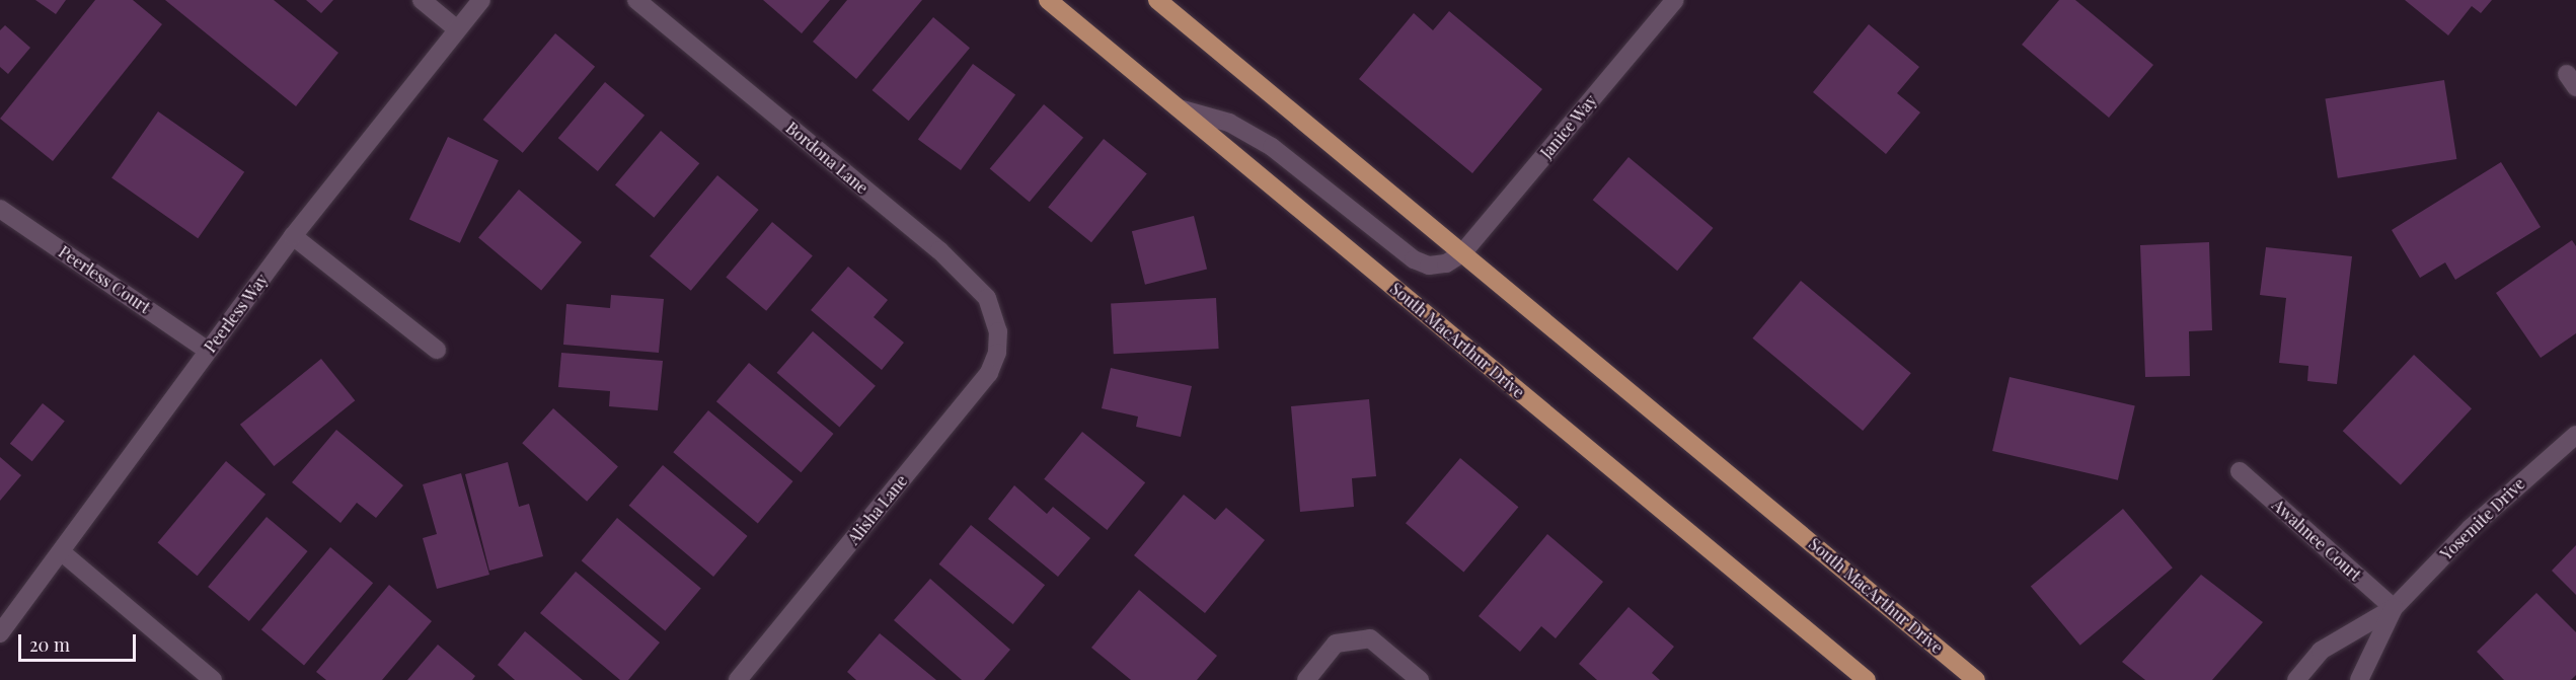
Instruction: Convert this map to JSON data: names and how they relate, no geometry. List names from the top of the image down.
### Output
{
  "streets": {
    "main road": ["South MacArthur Drive"],
    "street": [
      "Janice Way",
      "Bordona Lane",
      "Peerless Court",
      "Peerless Way",
      "Alisha Lane",
      "Yosemite Drive",
      "Awahnee Court"
    ]
  },
  "crossings": [
    ["Janice Way", "South MacArthur Drive"],
    ["Bordona Lane", "Alisha Lane"],
    ["Peerless Court", "Peerless Way"],
    ["Yosemite Drive", "Awahnee Court"]
  ],
  "scale_bar": "20 m"
}
